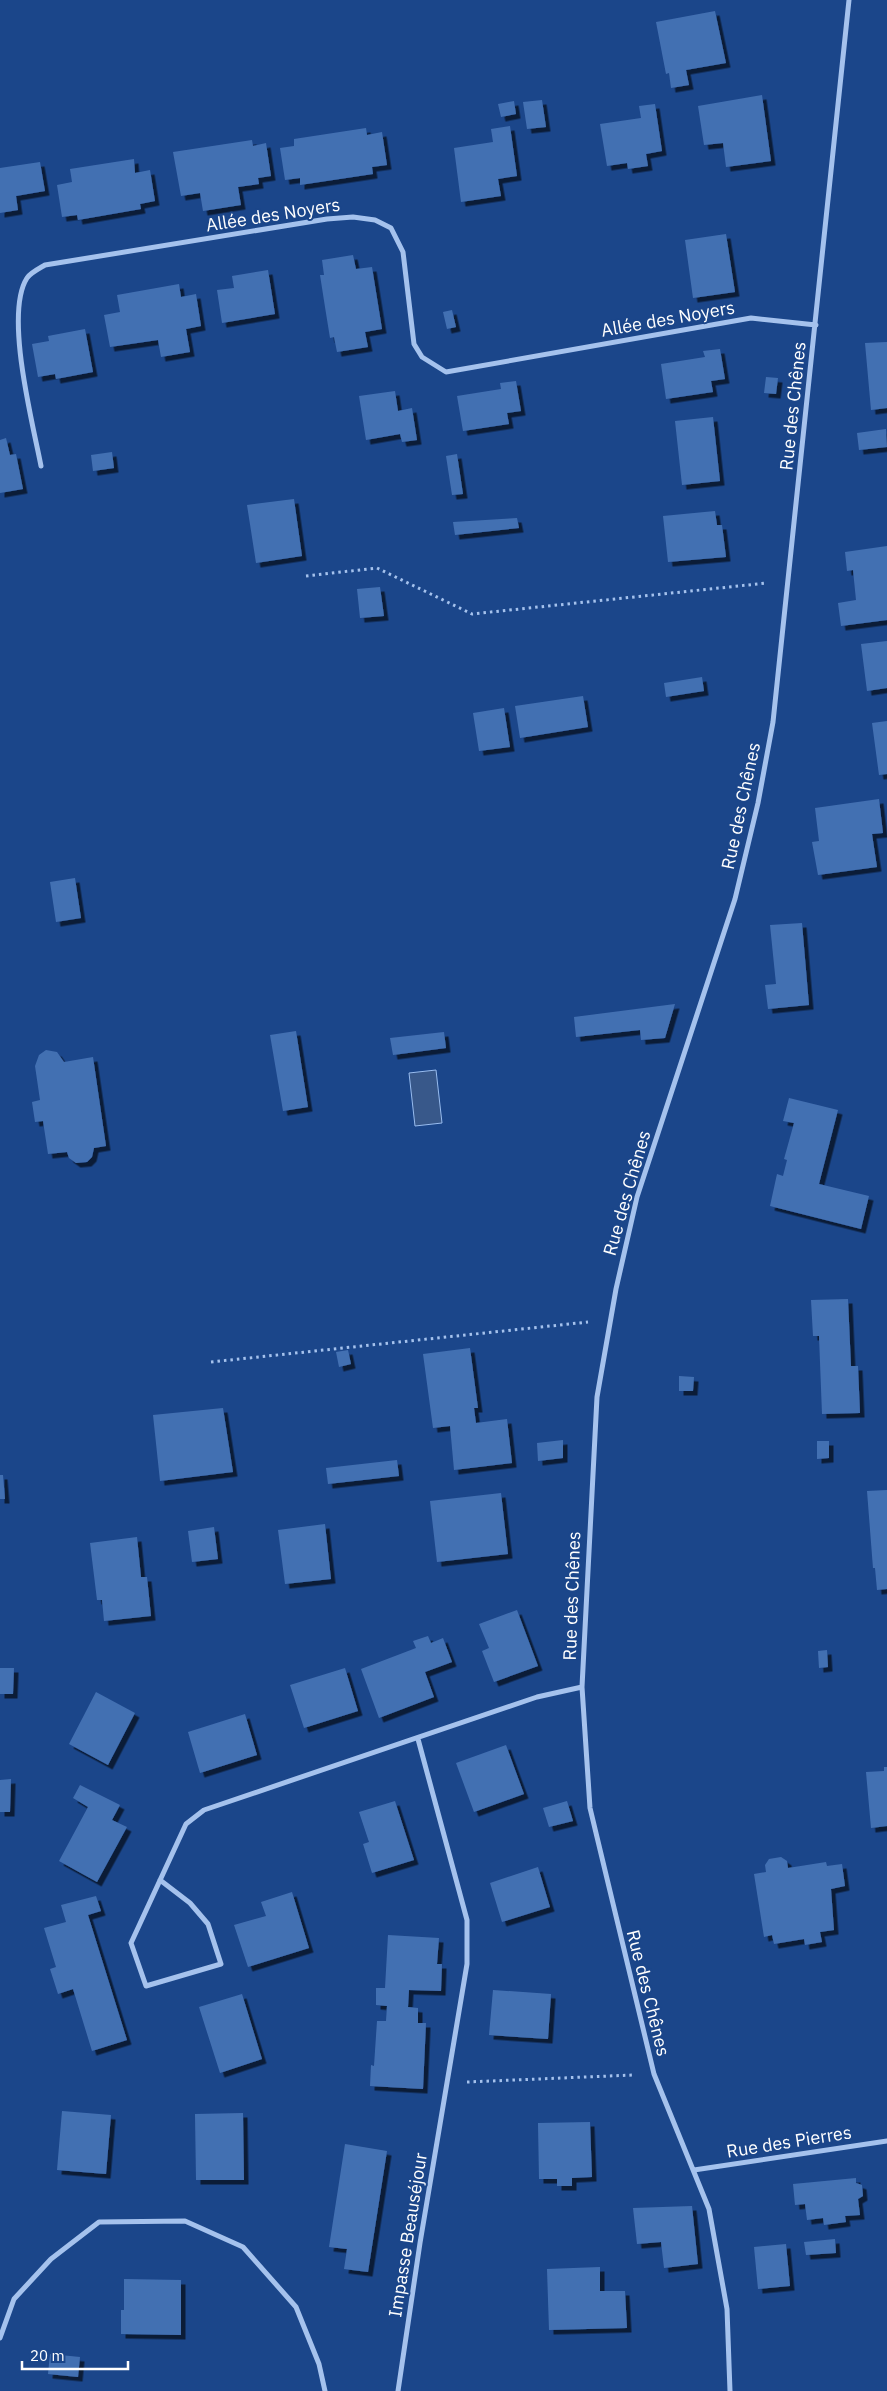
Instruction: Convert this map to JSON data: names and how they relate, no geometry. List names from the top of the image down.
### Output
{
  "streets": {
    "street": [
      "Allée des Noyers",
      "Rue des Chênes",
      "Rue des Pierres",
      "Impasse Beauséjour"
    ]
  },
  "crossings": [
    ["Allée des Noyers", "Rue des Chênes"],
    ["Rue des Chênes", "Rue des Pierres"]
  ],
  "scale_bar": "20 m"
}
